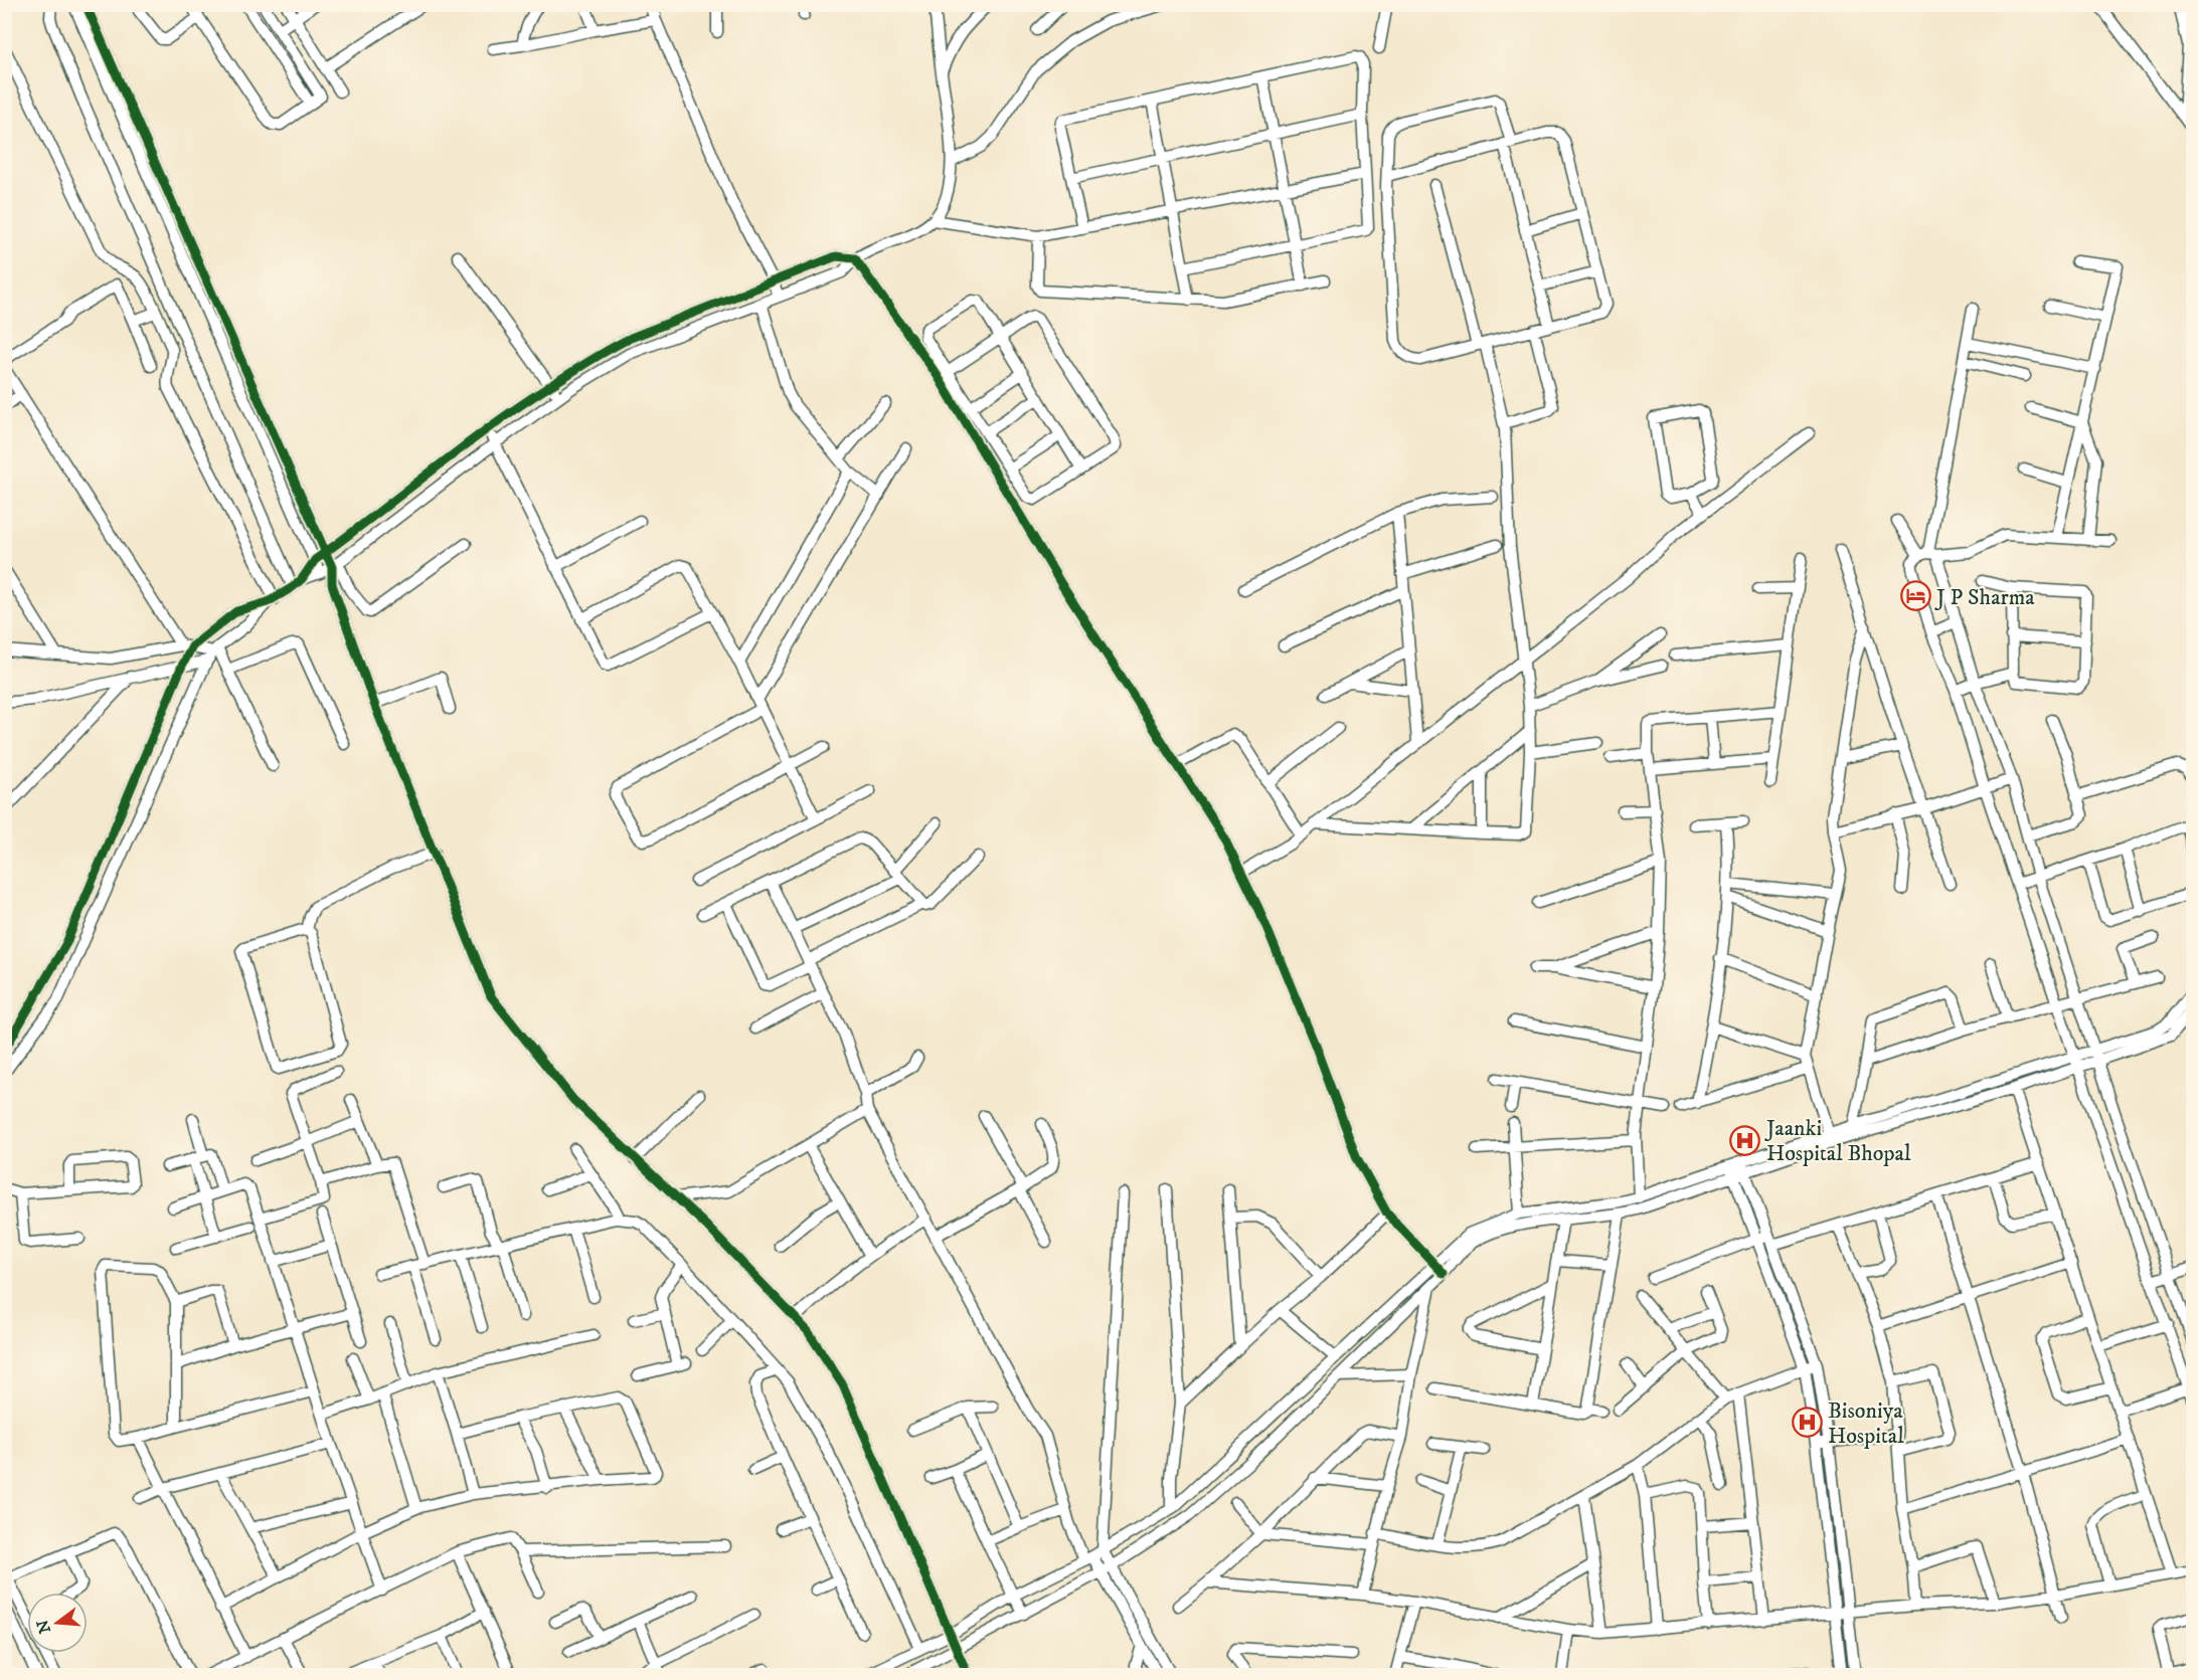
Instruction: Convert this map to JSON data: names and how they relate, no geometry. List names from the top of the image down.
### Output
{
  "places": {
    "hotel": ["J P Sharma"],
    "hospital": ["Jaanki Hospital Bhopal", "Bisoniya Hospital"]
  },
  "north": "left"
}
